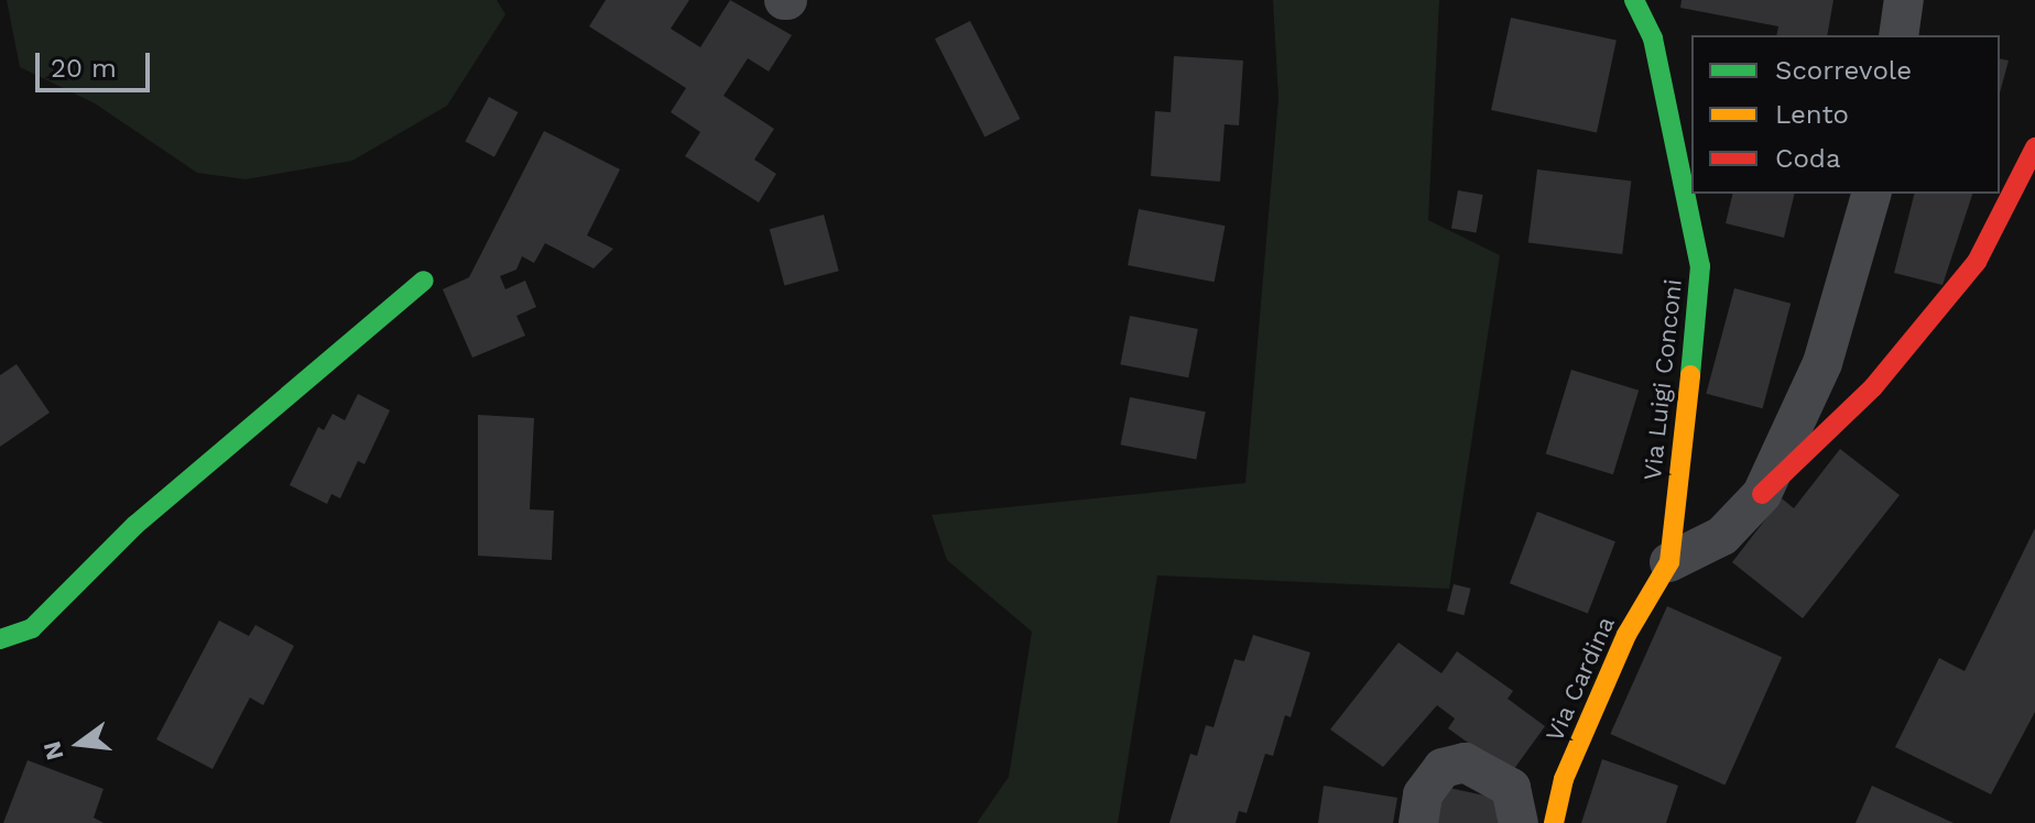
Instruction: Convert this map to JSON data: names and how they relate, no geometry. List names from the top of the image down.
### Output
{
  "streets": {
    "street": ["Via Luigi Conconi", "Via Cardina"]
  },
  "crossings": [
    ["Via Luigi Conconi", "Via Cardina"]
  ],
  "legend": ["Scorrevole", "Lento", "Coda"],
  "scale_bar": "20 m",
  "north": "left"
}
